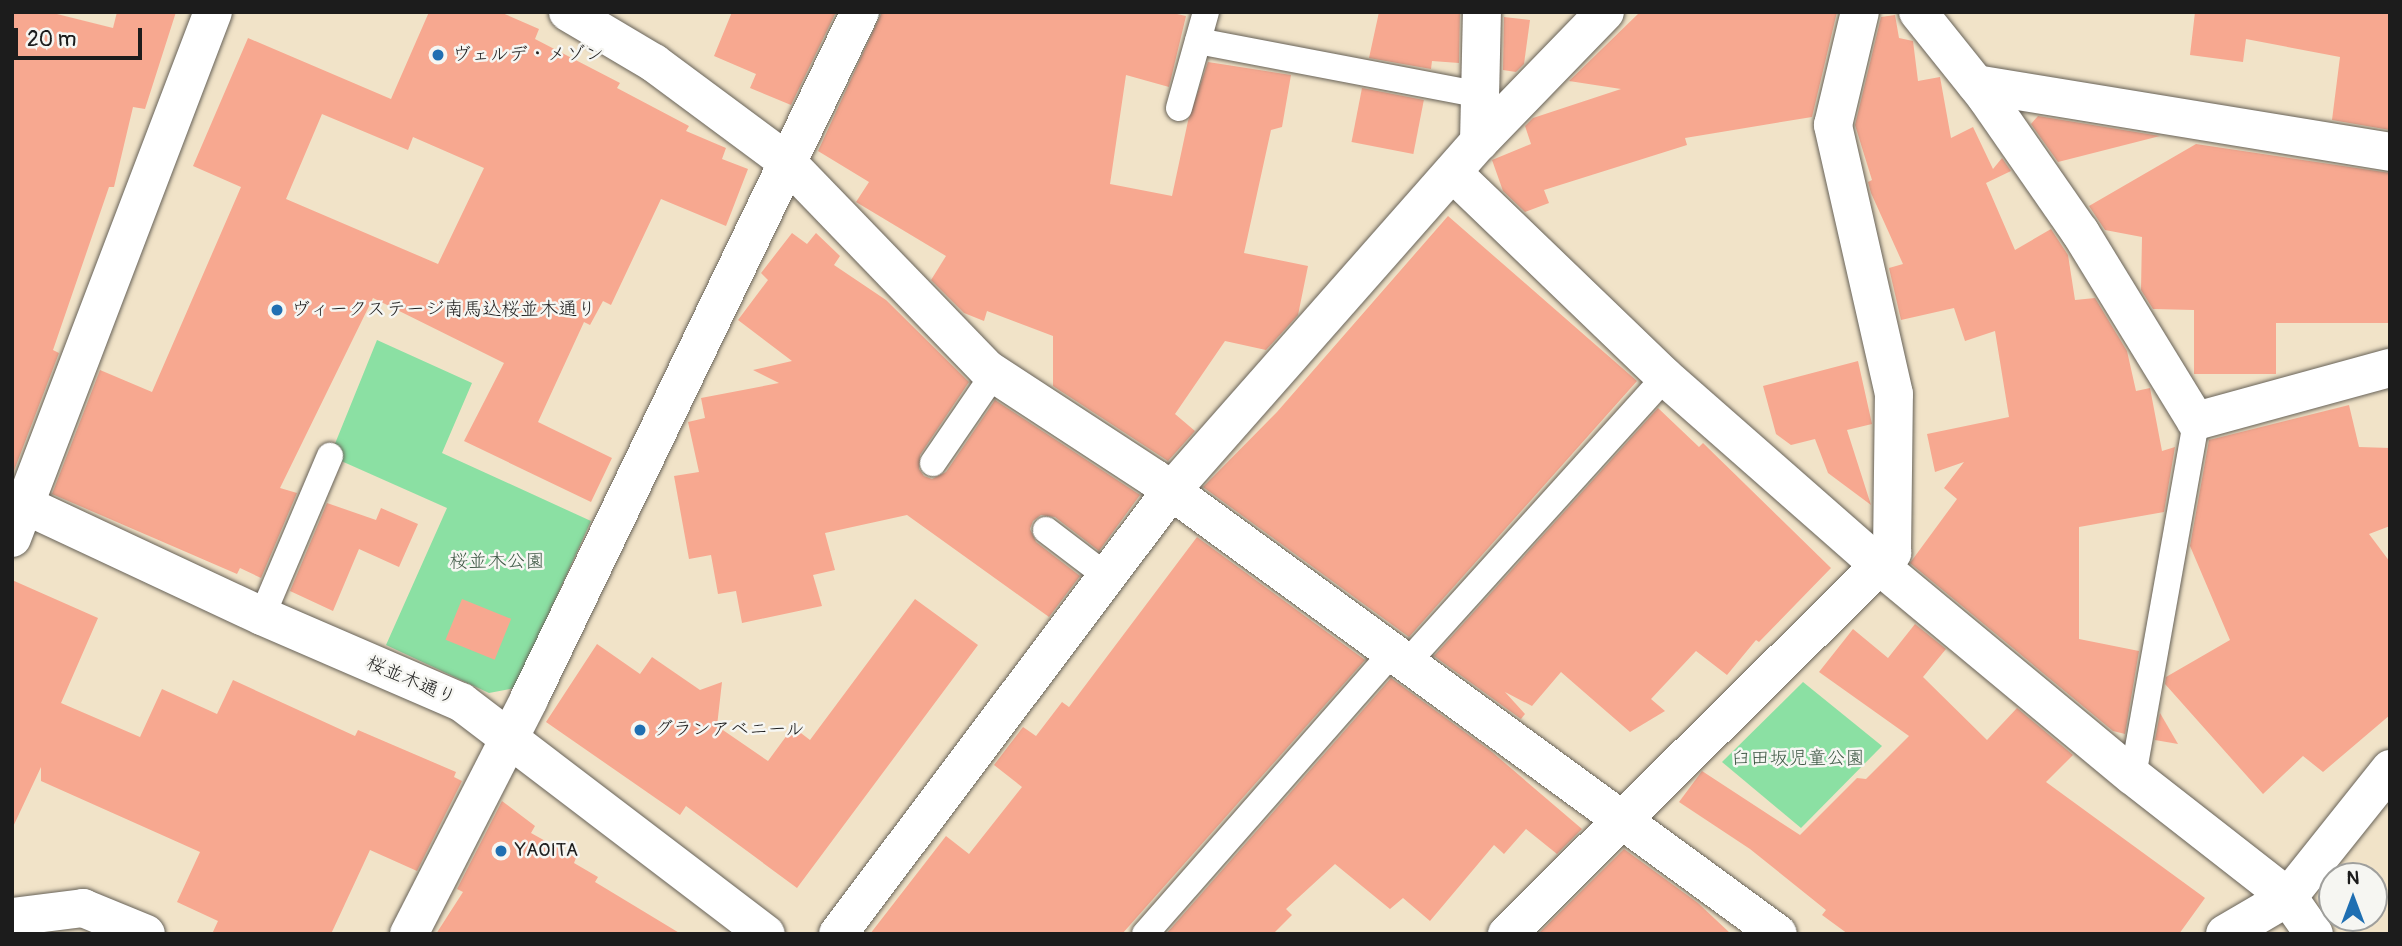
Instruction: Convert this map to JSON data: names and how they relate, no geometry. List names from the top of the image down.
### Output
{
  "streets": {
    "street": ["桜並木通り"]
  },
  "parks": ["桜並木公園", "臼田坂児童公園"],
  "places": [
    "ヴェルデ・メゾン",
    "ヴィークステージ南馬込桜並木通り",
    "グランアベニール",
    "YAOITA"
  ],
  "scale_bar": "20 m",
  "north": "top"
}
